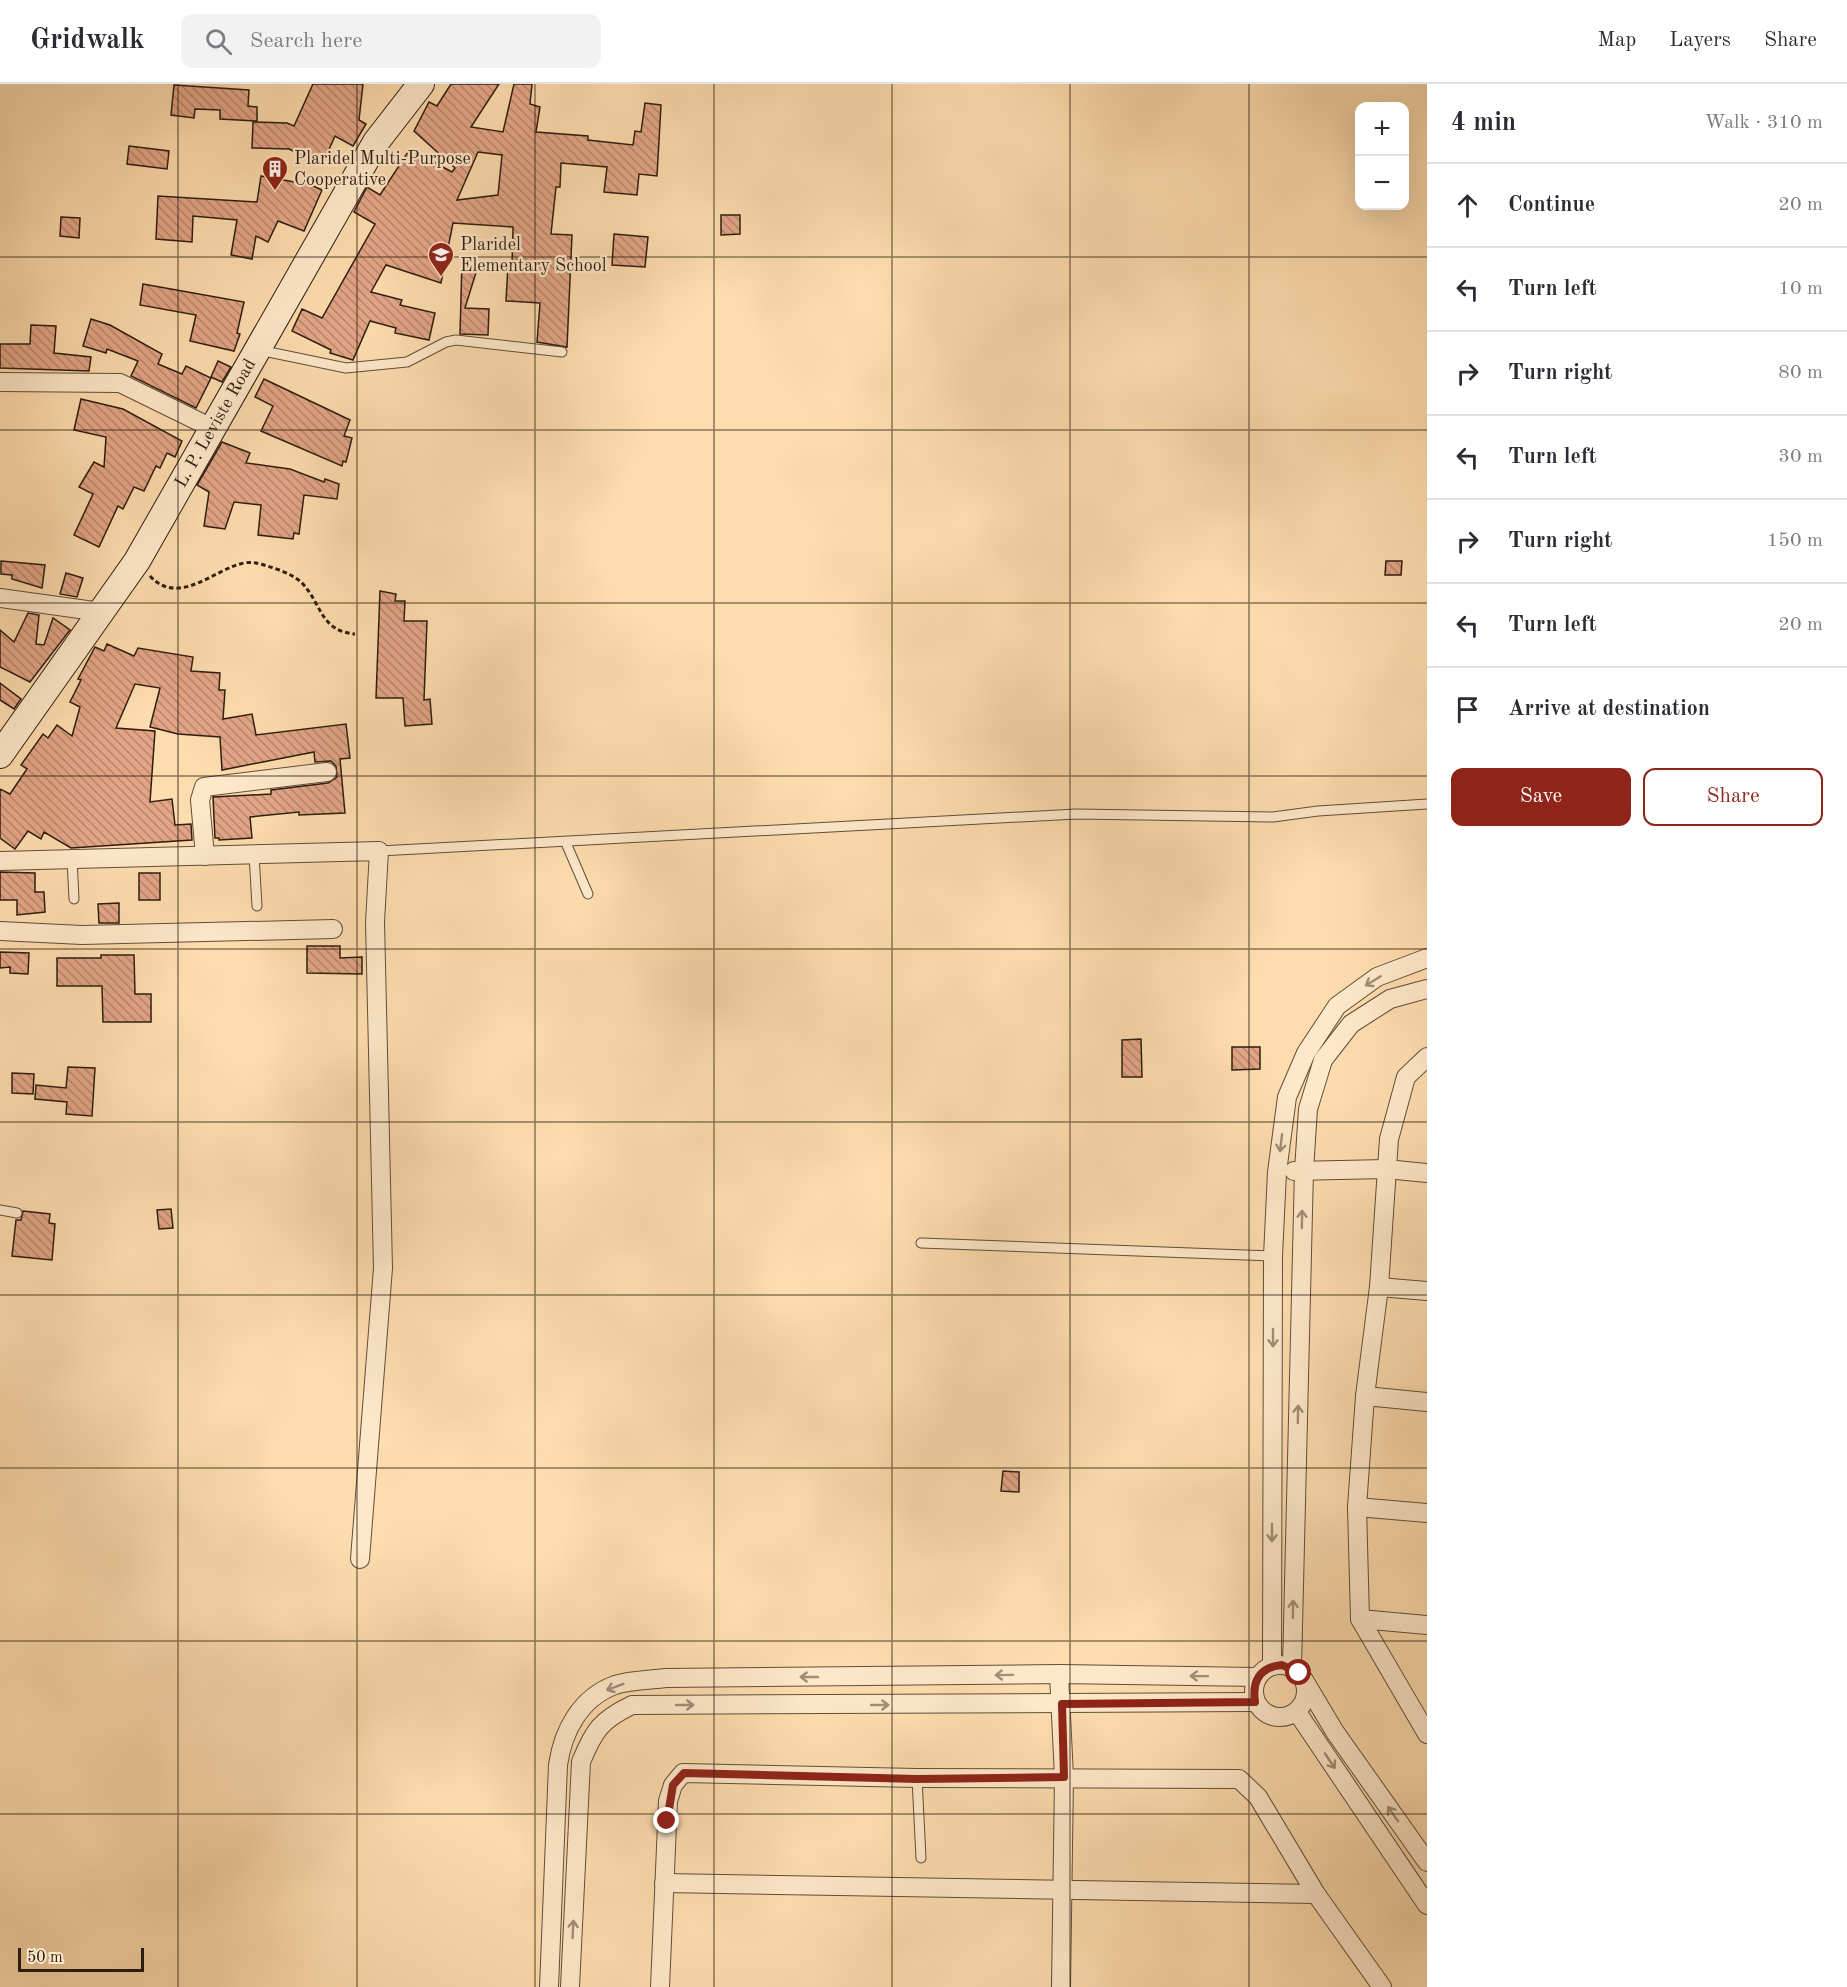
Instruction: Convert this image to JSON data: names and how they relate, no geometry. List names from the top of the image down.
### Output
{
  "streets": {
    "main road": ["L. P. Leviste Road"]
  },
  "places": {
    "building": ["Plaridel Multi-Purpose Cooperative"],
    "school or university": ["Plaridel Elementary School"]
  },
  "scale_bar": "50 m",
  "page": {
    "header": "Gridwalk",
    "search": "Search here",
    "nav": ["Map", "Layers", "Share"],
    "heading": ["4 min", "Walk · 310 m"],
    "map_buttons": ["+", "−"],
    "list": [
      ["Continue", "20 m"],
      ["Turn left", "10 m"],
      ["Turn right", "80 m"],
      ["Turn left", "30 m"],
      ["Turn right", "150 m"],
      ["Turn left", "20 m"],
      "Arrive at destination"
    ],
    "buttons": ["Save", "Share"],
    "scale": "50 m"
  }
}
